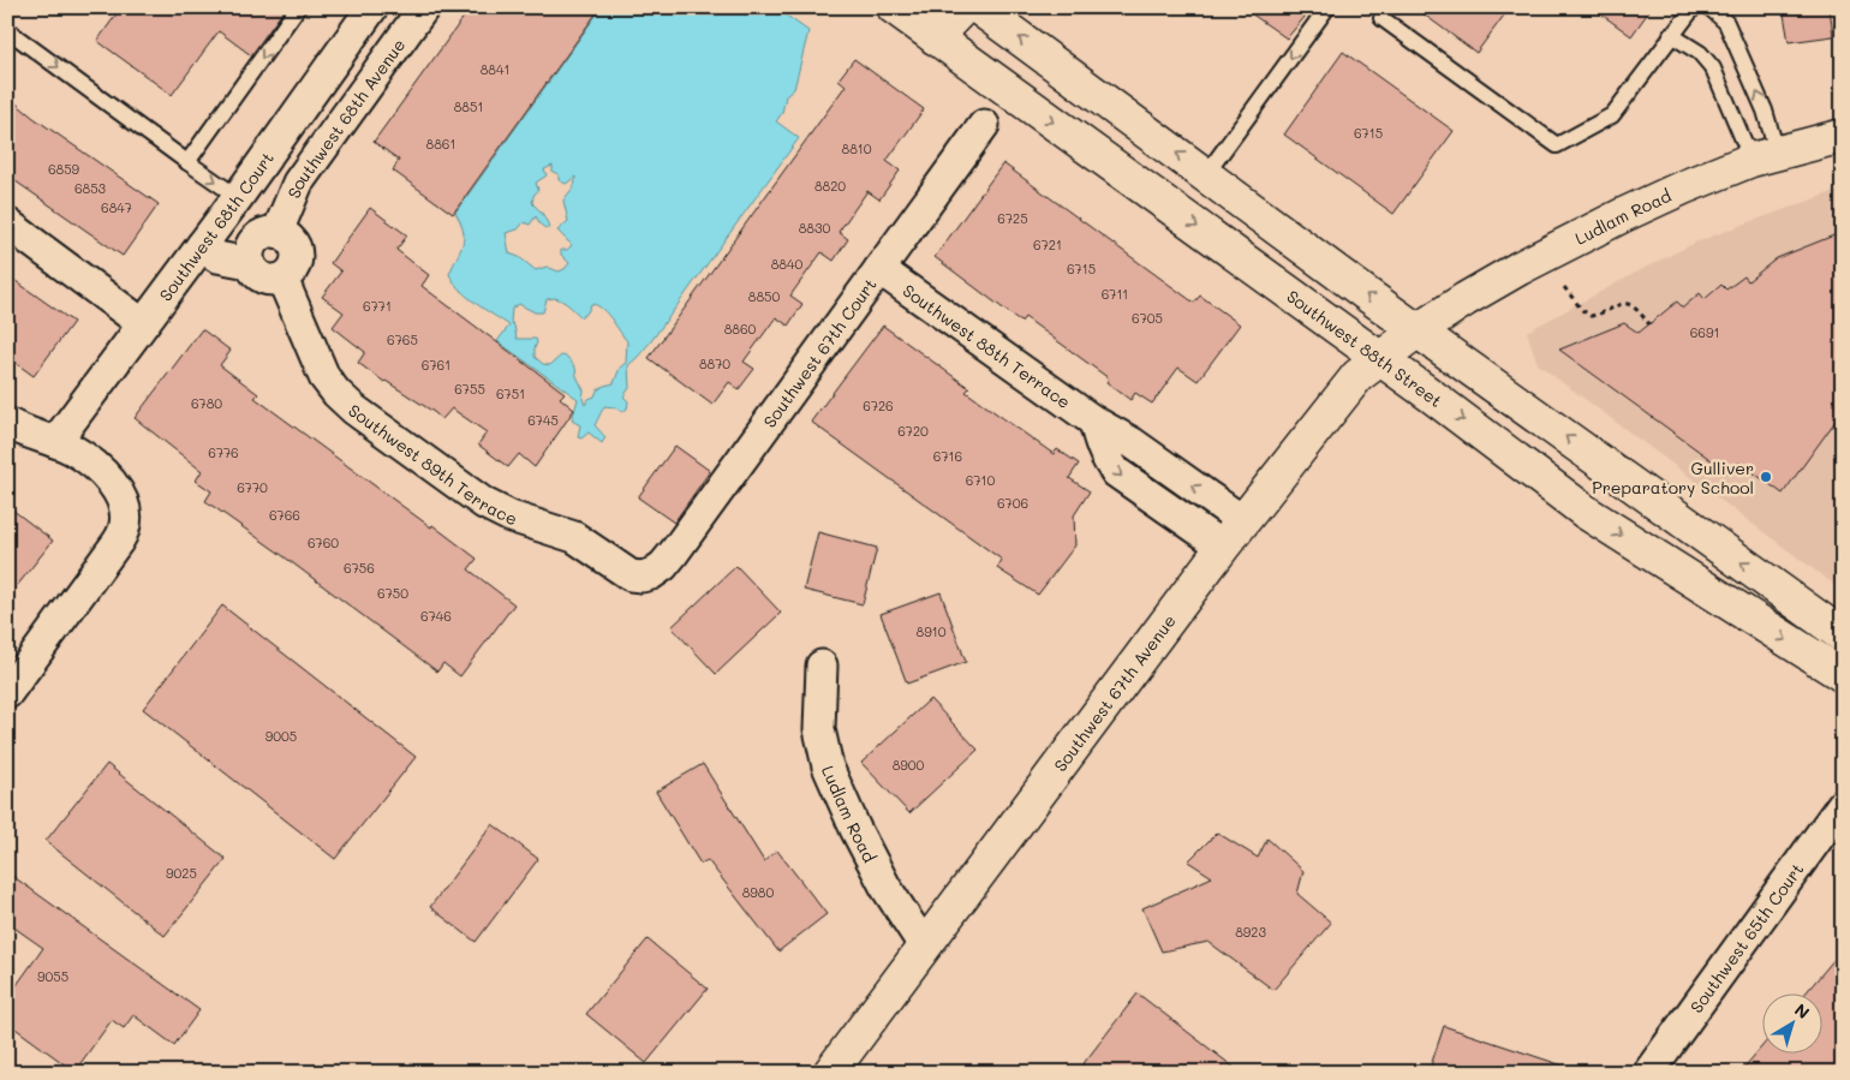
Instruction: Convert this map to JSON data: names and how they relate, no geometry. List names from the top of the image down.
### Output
{
  "streets": {
    "street": [
      "Southwest 68th Avenue",
      "Ludlam Road",
      "Southwest 68th Court",
      "Southwest 88th Terrace",
      "Southwest 88th Street",
      "Southwest 67th Court",
      "Southwest 89th Terrace",
      "Southwest 67th Avenue",
      "Southwest 65th Court"
    ]
  },
  "crossings": [
    ["Southwest 68th Avenue", "Southwest 89th Terrace"],
    ["Ludlam Road", "Southwest 67th Avenue"],
    ["Southwest 88th Terrace", "Southwest 67th Court"],
    ["Southwest 88th Terrace", "Southwest 67th Avenue"],
    ["Southwest 88th Street", "Southwest 67th Avenue"],
    ["Southwest 67th Court", "Southwest 89th Terrace"]
  ],
  "places": ["Gulliver Preparatory School"],
  "house_numbers": [
    "8841",
    "8851",
    "6715",
    "8861",
    "8810",
    "6859",
    "8820",
    "6853",
    "6847",
    "6725",
    "8830",
    "6721",
    "8840",
    "6715",
    "6711",
    "8850",
    "6771",
    "6705",
    "8860",
    "6691",
    "6765",
    "8870",
    "6761",
    "6755",
    "6751",
    "6780",
    "6726",
    "6745",
    "6720",
    "6776",
    "6716",
    "6710",
    "6770",
    "6706",
    "6766",
    "6760",
    "6756",
    "6750",
    "6746",
    "8910",
    "9005",
    "8900",
    "9025",
    "8980",
    "8923",
    "9055"
  ],
  "north": "top right"
}
